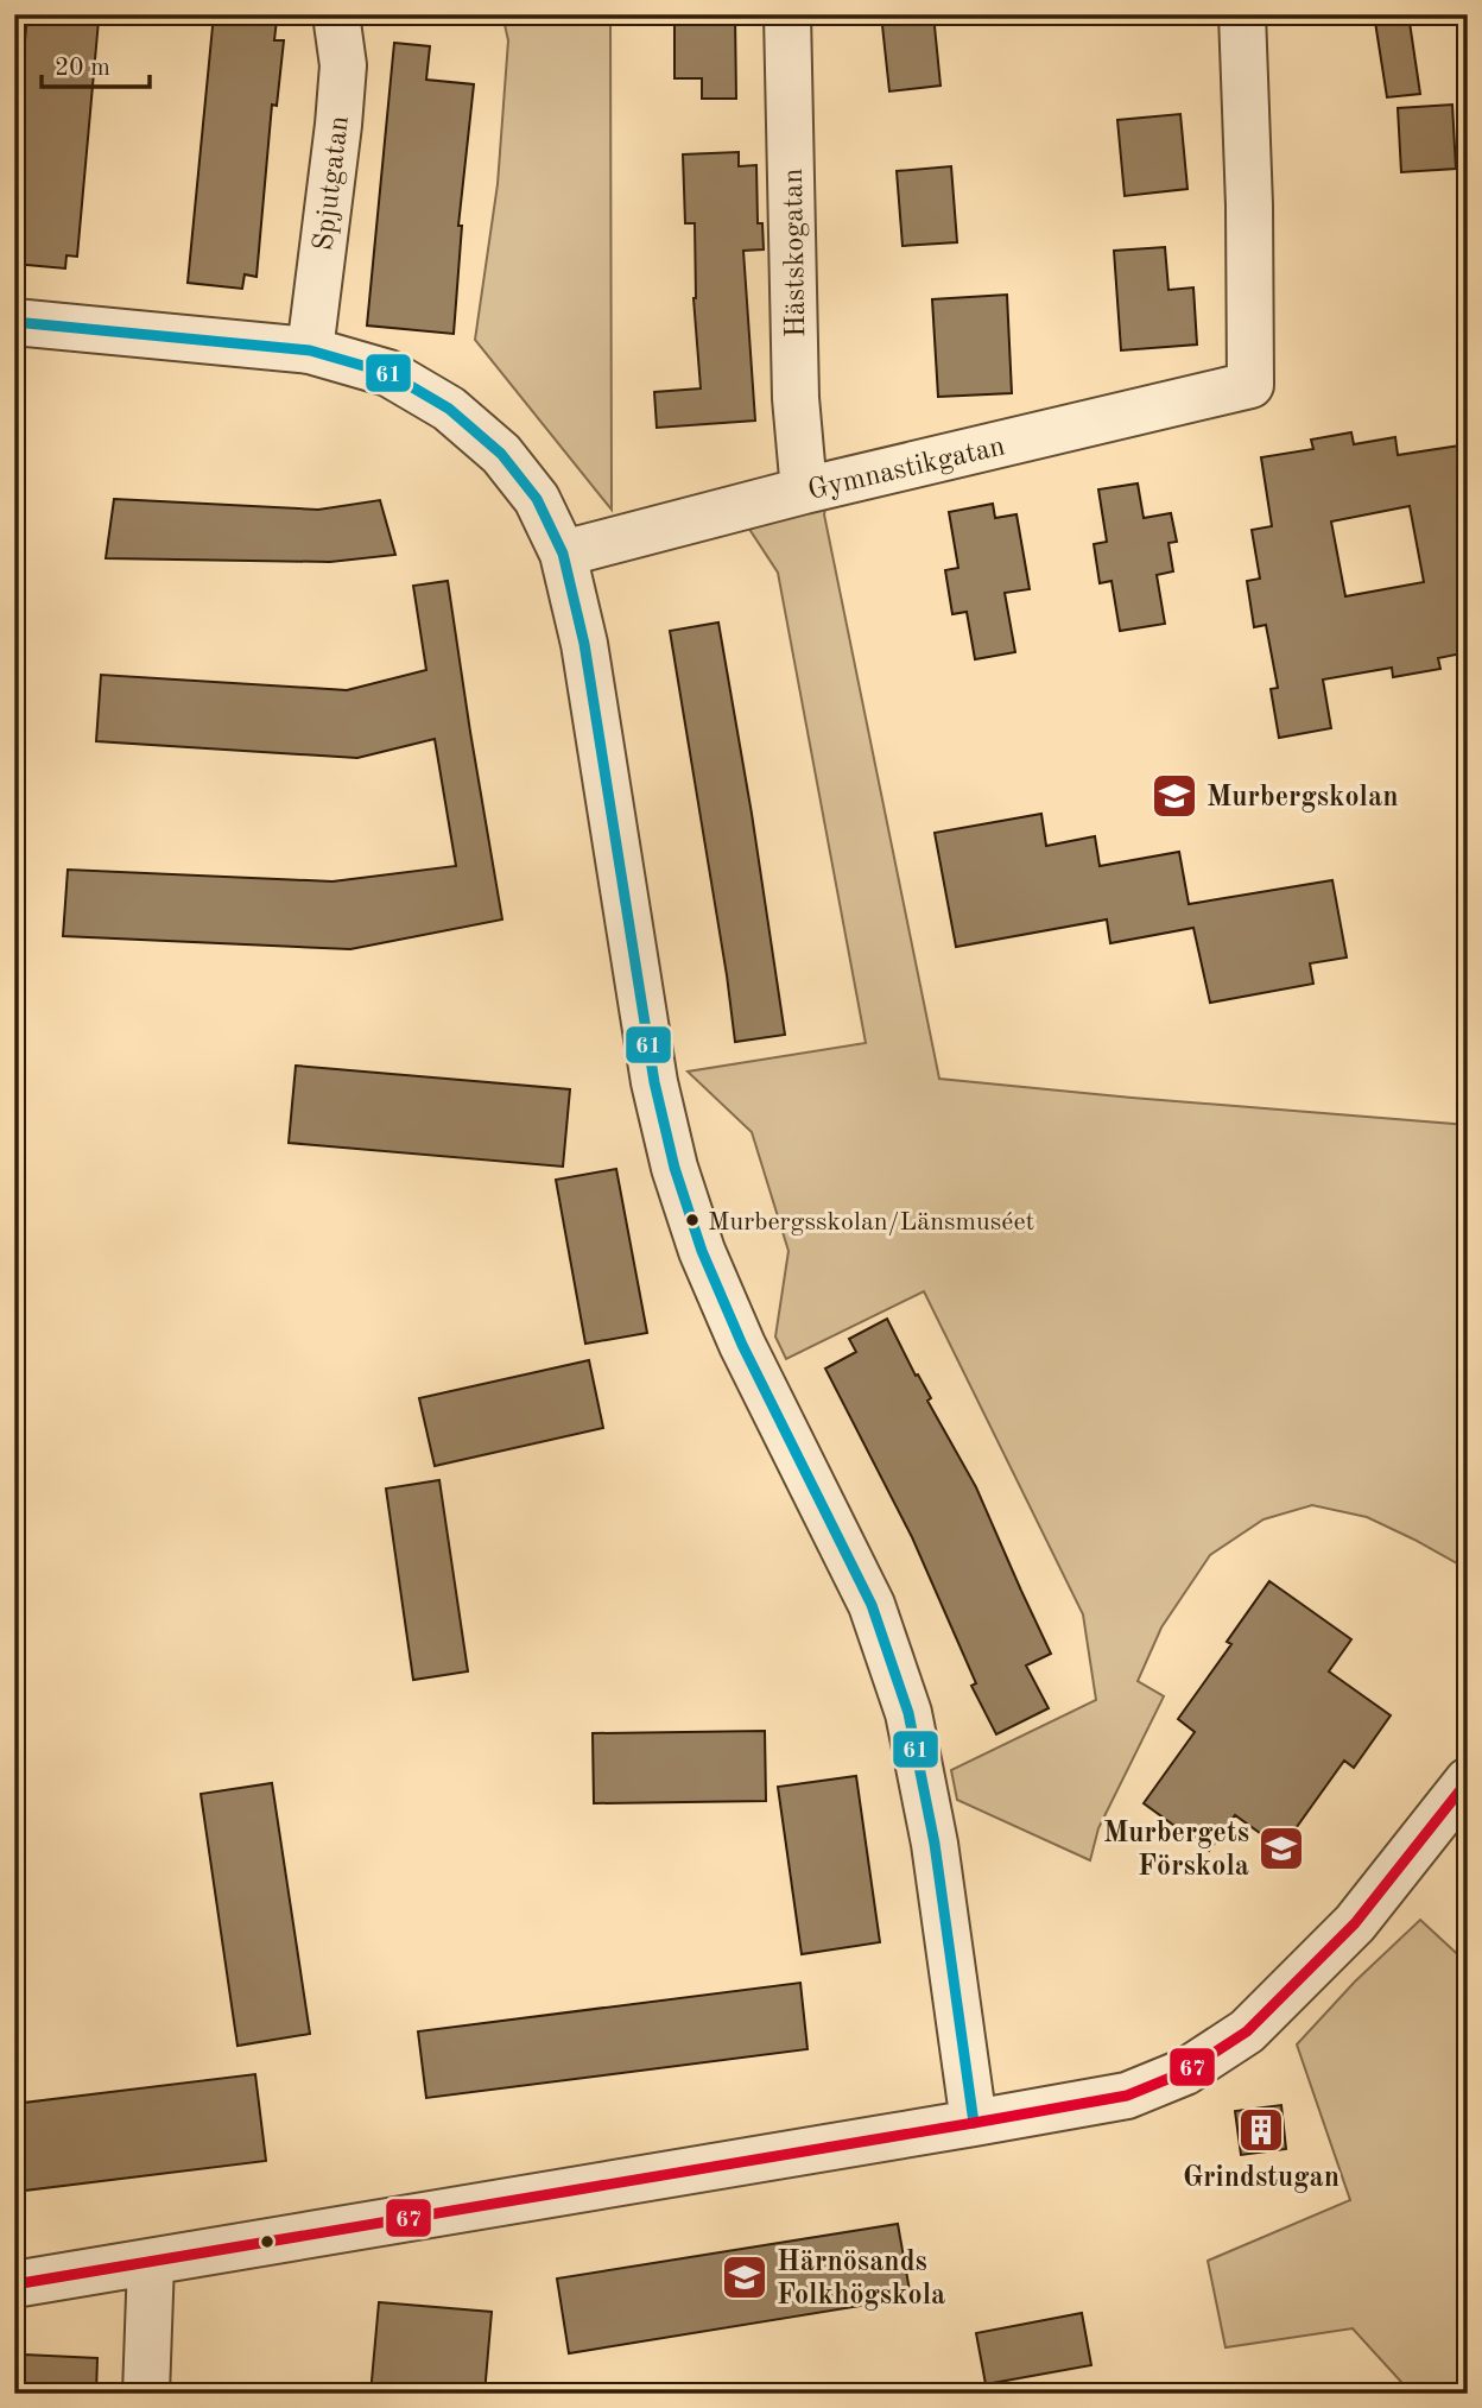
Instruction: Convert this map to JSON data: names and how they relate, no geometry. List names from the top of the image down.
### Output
{
  "streets": {
    "street": ["Spjutgatan", "Hästskogatan", "Gymnastikgatan"]
  },
  "crossings": [
    ["Hästskogatan", "Gymnastikgatan"]
  ],
  "places": {
    "school or university": ["Murbergskolan", "Murbergets Förskola", "Härnösands Folkhögskola"],
    "other": ["Murbergsskolan/Länsmuséet"],
    "building": ["Grindstugan"]
  },
  "lines": ["transit line 61", "transit line 67"],
  "scale_bar": "20 m"
}
